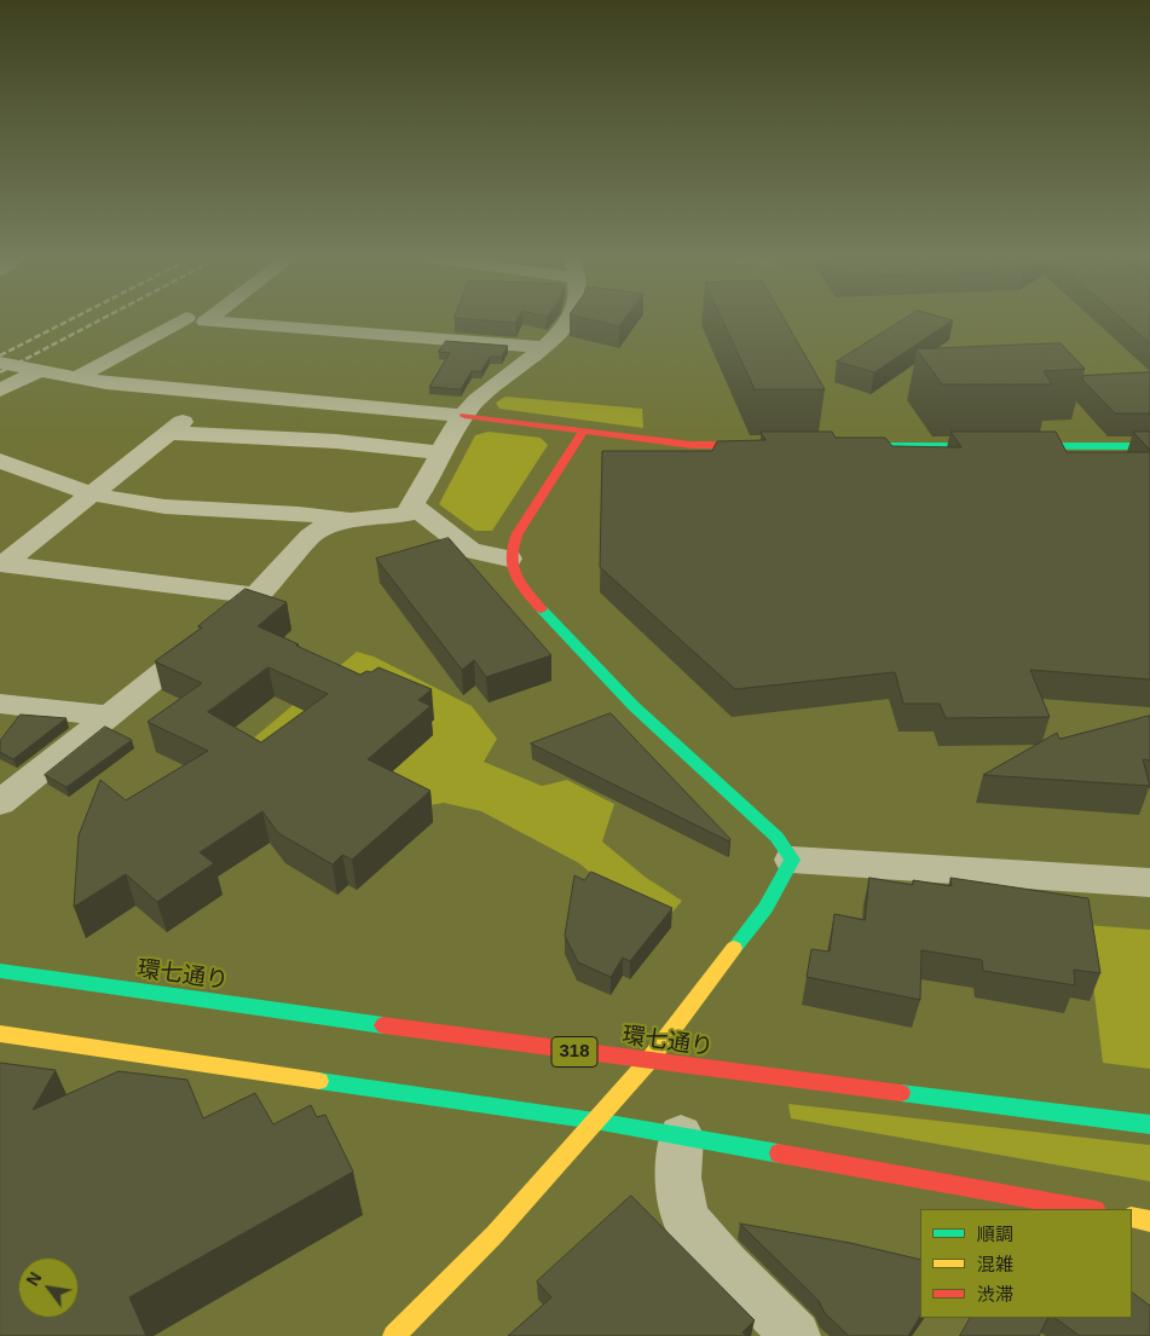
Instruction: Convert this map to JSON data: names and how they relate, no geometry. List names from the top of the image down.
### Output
{
  "streets": {
    "street": ["環七通り", "318"]
  },
  "legend": ["順調", "混雑", "渋滞"],
  "north": "top left"
}
